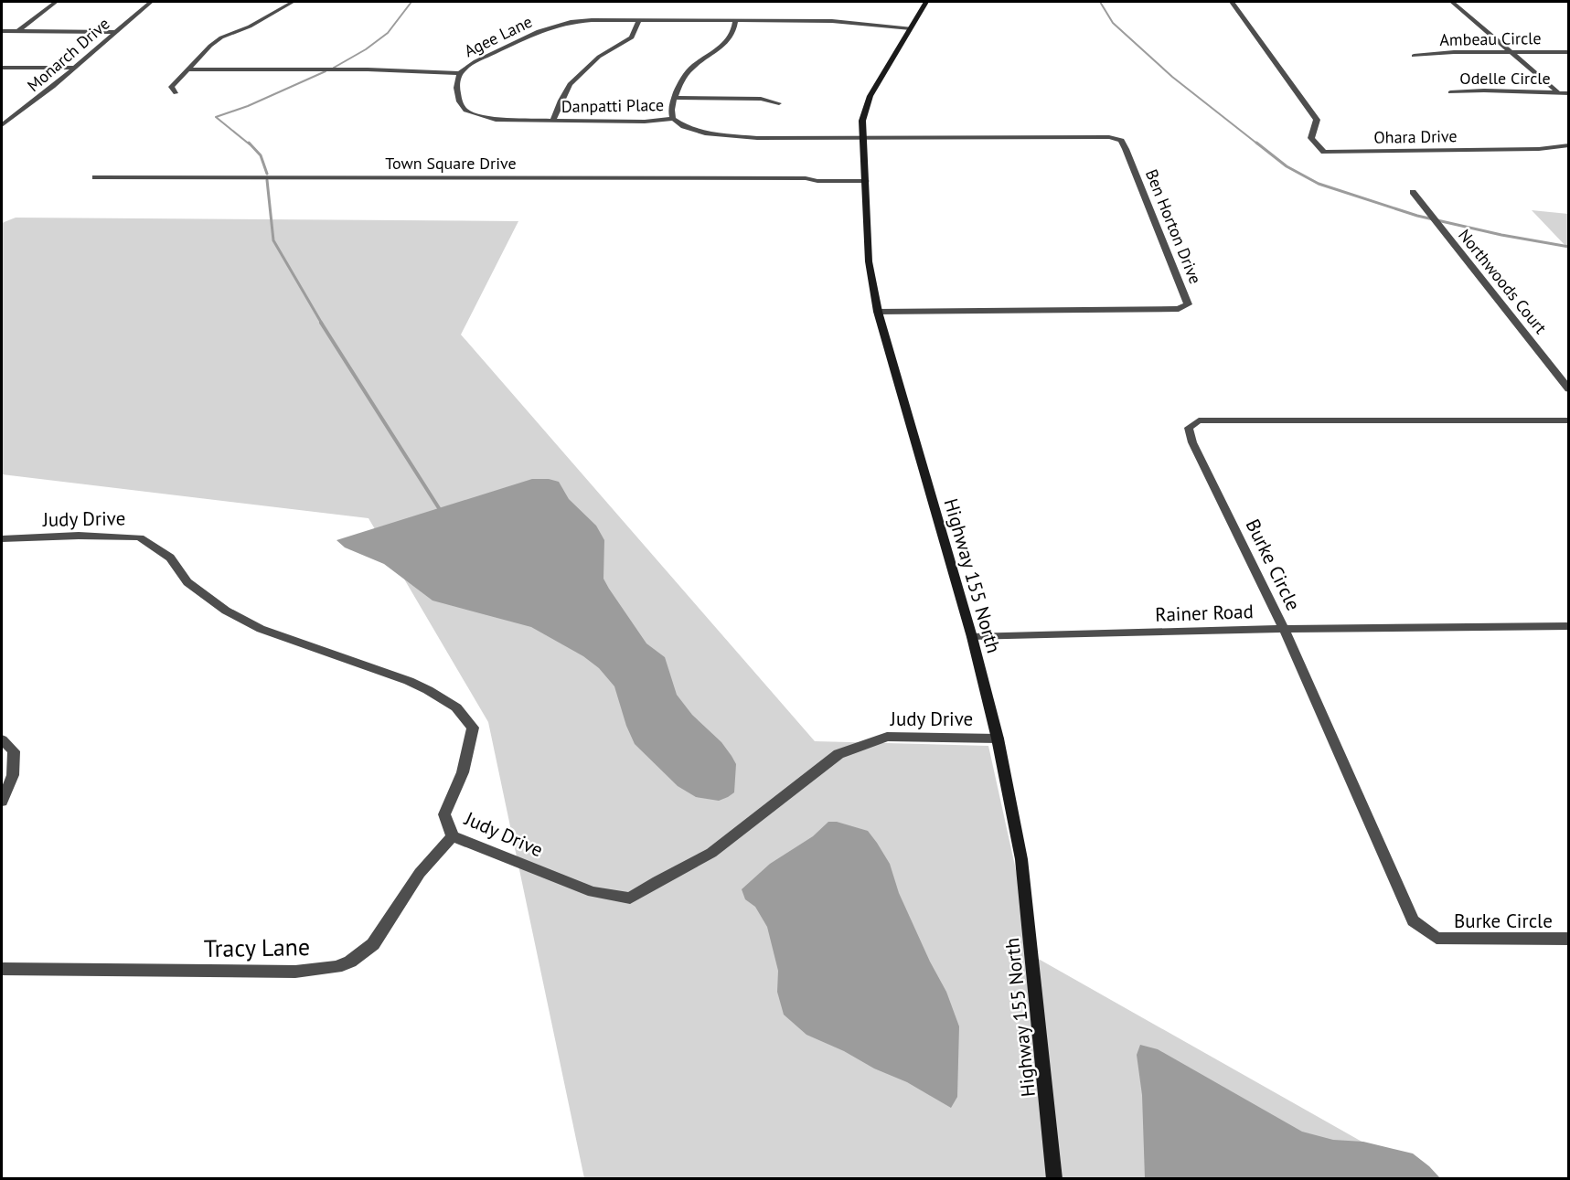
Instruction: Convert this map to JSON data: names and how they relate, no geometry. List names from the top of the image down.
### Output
{
  "streets": {
    "main road": ["Highway 155 North"],
    "street": [
      "Agee Lane",
      "Ambeau Circle",
      "Monarch Drive",
      "Odelle Circle",
      "Danpatti Place",
      "Ohara Drive",
      "Town Square Drive",
      "Ben Horton Drive",
      "Northwoods Court",
      "Judy Drive",
      "Burke Circle",
      "Rainer Road",
      "Tracy Lane"
    ]
  },
  "crossings": [
    ["Agee Lane", "Danpatti Place"],
    ["Agee Lane", "Highway 155 North"],
    ["Danpatti Place", "Ben Horton Drive"],
    ["Danpatti Place", "Highway 155 North"],
    ["Town Square Drive", "Highway 155 North"],
    ["Ben Horton Drive", "Highway 155 North"],
    ["Judy Drive", "Highway 155 North"],
    ["Judy Drive", "Tracy Lane"],
    ["Burke Circle", "Rainer Road"],
    ["Highway 155 North", "Rainer Road"]
  ]
}
